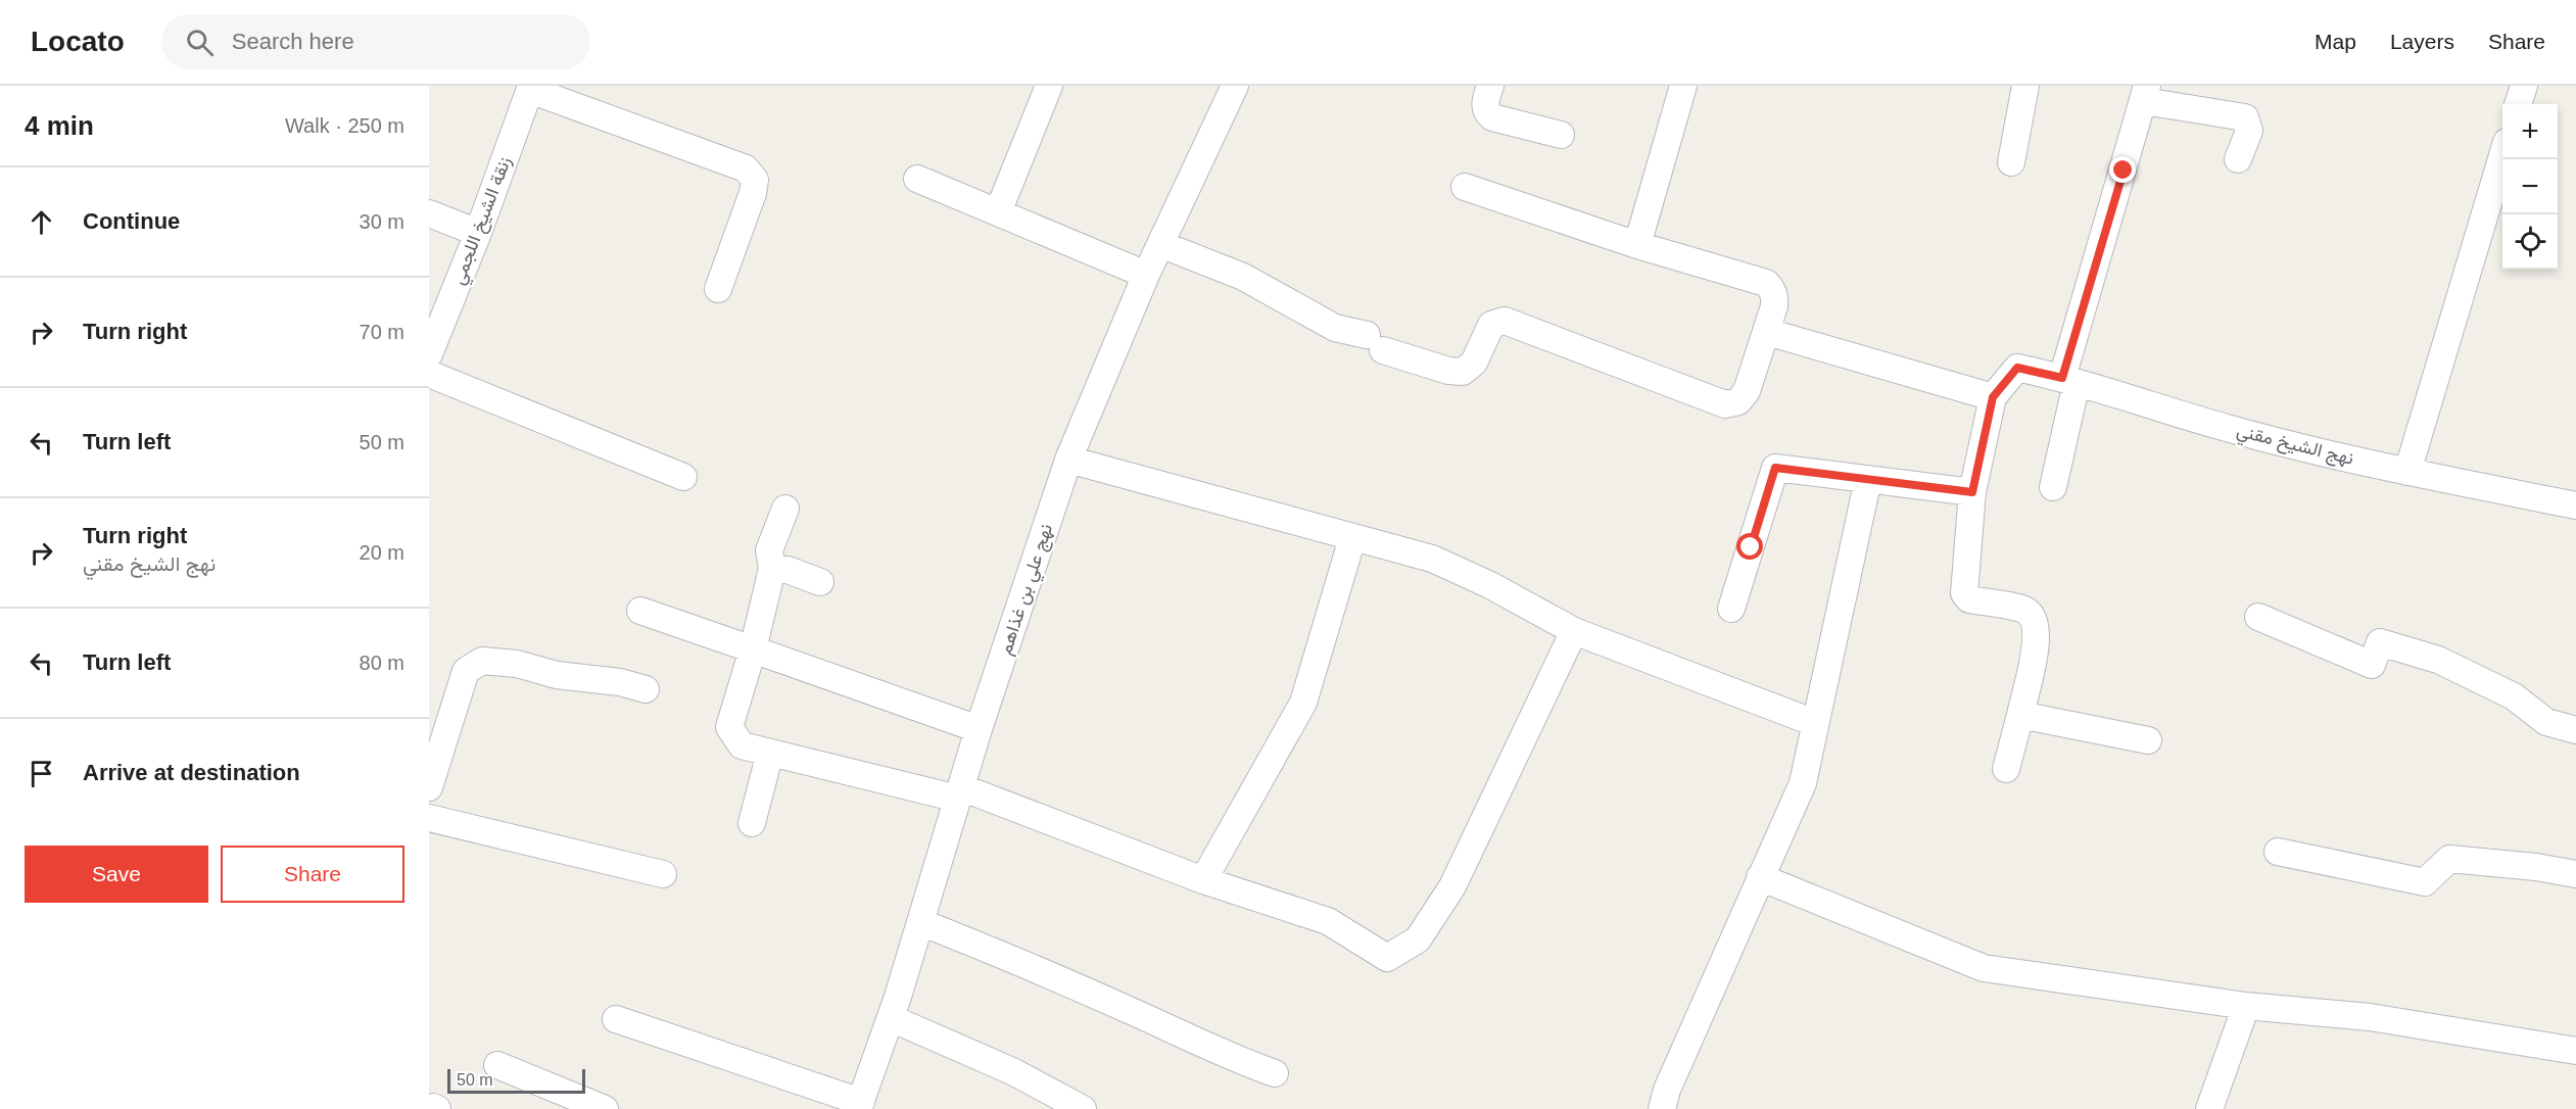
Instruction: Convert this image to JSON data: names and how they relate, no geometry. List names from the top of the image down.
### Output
{
  "streets": {
    "street": ["زنقة الشيخ اللجمي", "نهج الشيخ مقني", "نهج علي بن غذاهم"]
  },
  "scale_bar": "50 m",
  "page": {
    "header": "Locato",
    "search": "Search here",
    "nav": ["Map", "Layers", "Share"],
    "heading": ["4 min", "Walk · 250 m"],
    "map_buttons": ["+", "−"],
    "list": [
      ["Continue", "30 m"],
      ["Turn right", "70 m"],
      ["Turn left", "50 m"],
      ["Turn right", "نهج الشيخ مقني", "20 m"],
      ["Turn left", "80 m"],
      "Arrive at destination"
    ],
    "buttons": ["Save", "Share"],
    "scale": "50 m"
  }
}
